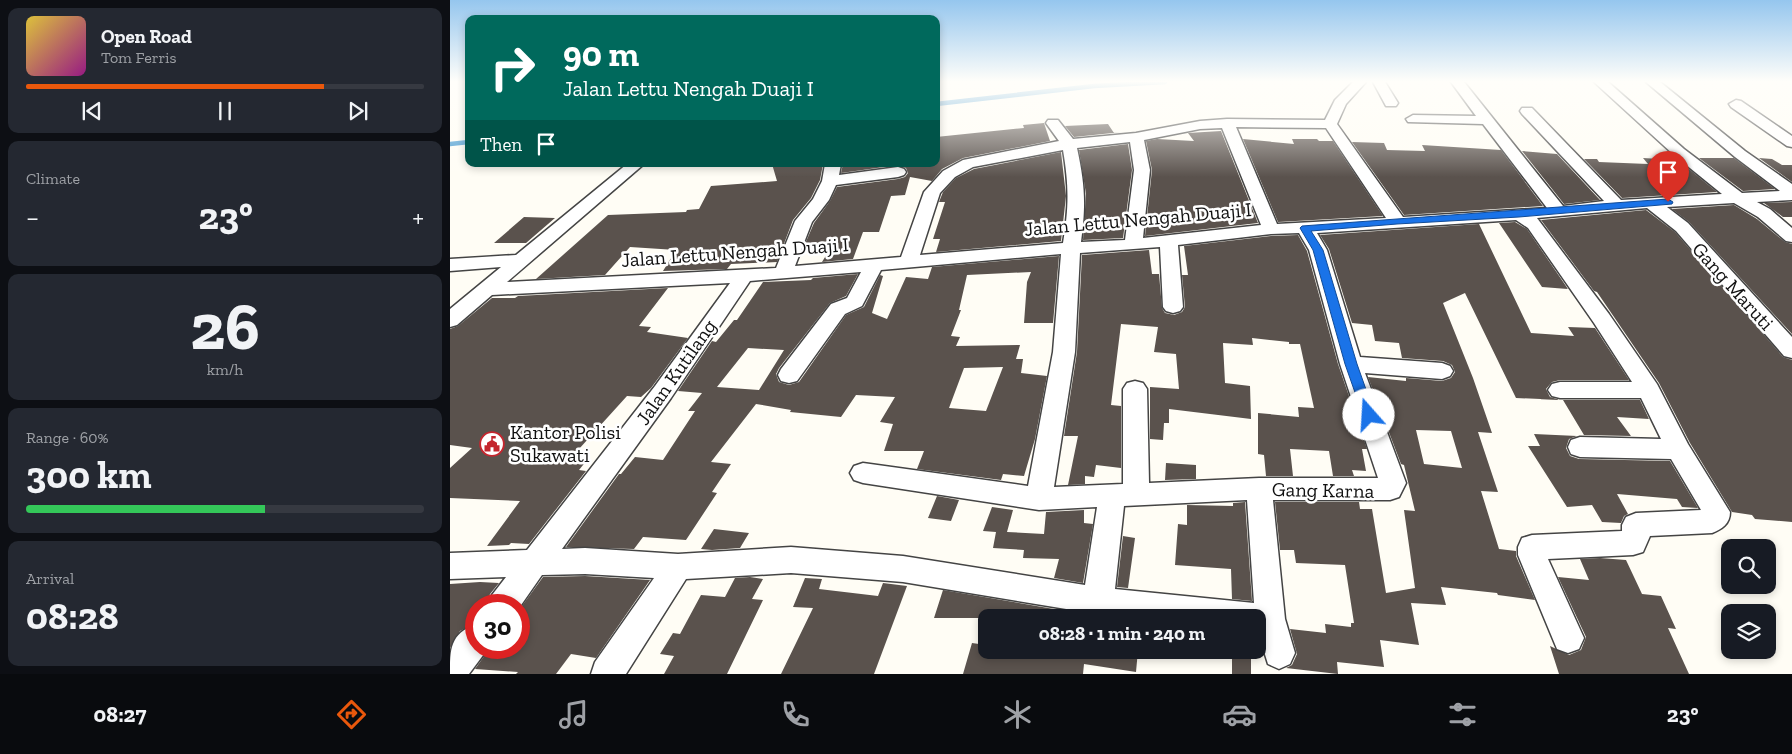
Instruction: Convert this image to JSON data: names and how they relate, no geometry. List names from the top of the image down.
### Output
{
  "streets": {
    "street": [
      "Jalan Lettu Nengah Duaji I",
      "Gang Maruti",
      "Jalan Kutilang",
      "Gang Karna"
    ]
  },
  "crossings": [
    ["Jalan Lettu Nengah Duaji I", "Gang Maruti"],
    ["Jalan Lettu Nengah Duaji I", "Jalan Kutilang"],
    ["Jalan Lettu Nengah Duaji I", "Gang Karna"]
  ],
  "places": {
    "public building": ["Kantor Polisi Sukawati"]
  },
  "page": {
    "turn": ["90 m", "Jalan Lettu Nengah Duaji I"],
    "song": ["Open Road", "Tom Ferris"],
    "then": "Then",
    "tile": [
      "Climate",
      ["26", "km/h"],
      ["Range · 60%", "300 km"],
      ["Arrival", "08:28"]
    ],
    "heat": ["−", "23°", "+"],
    "limit": "30",
    "trip": "08:28 · 1 min · 240 m",
    "tabs": ["08:27", "23°"]
  }
}
